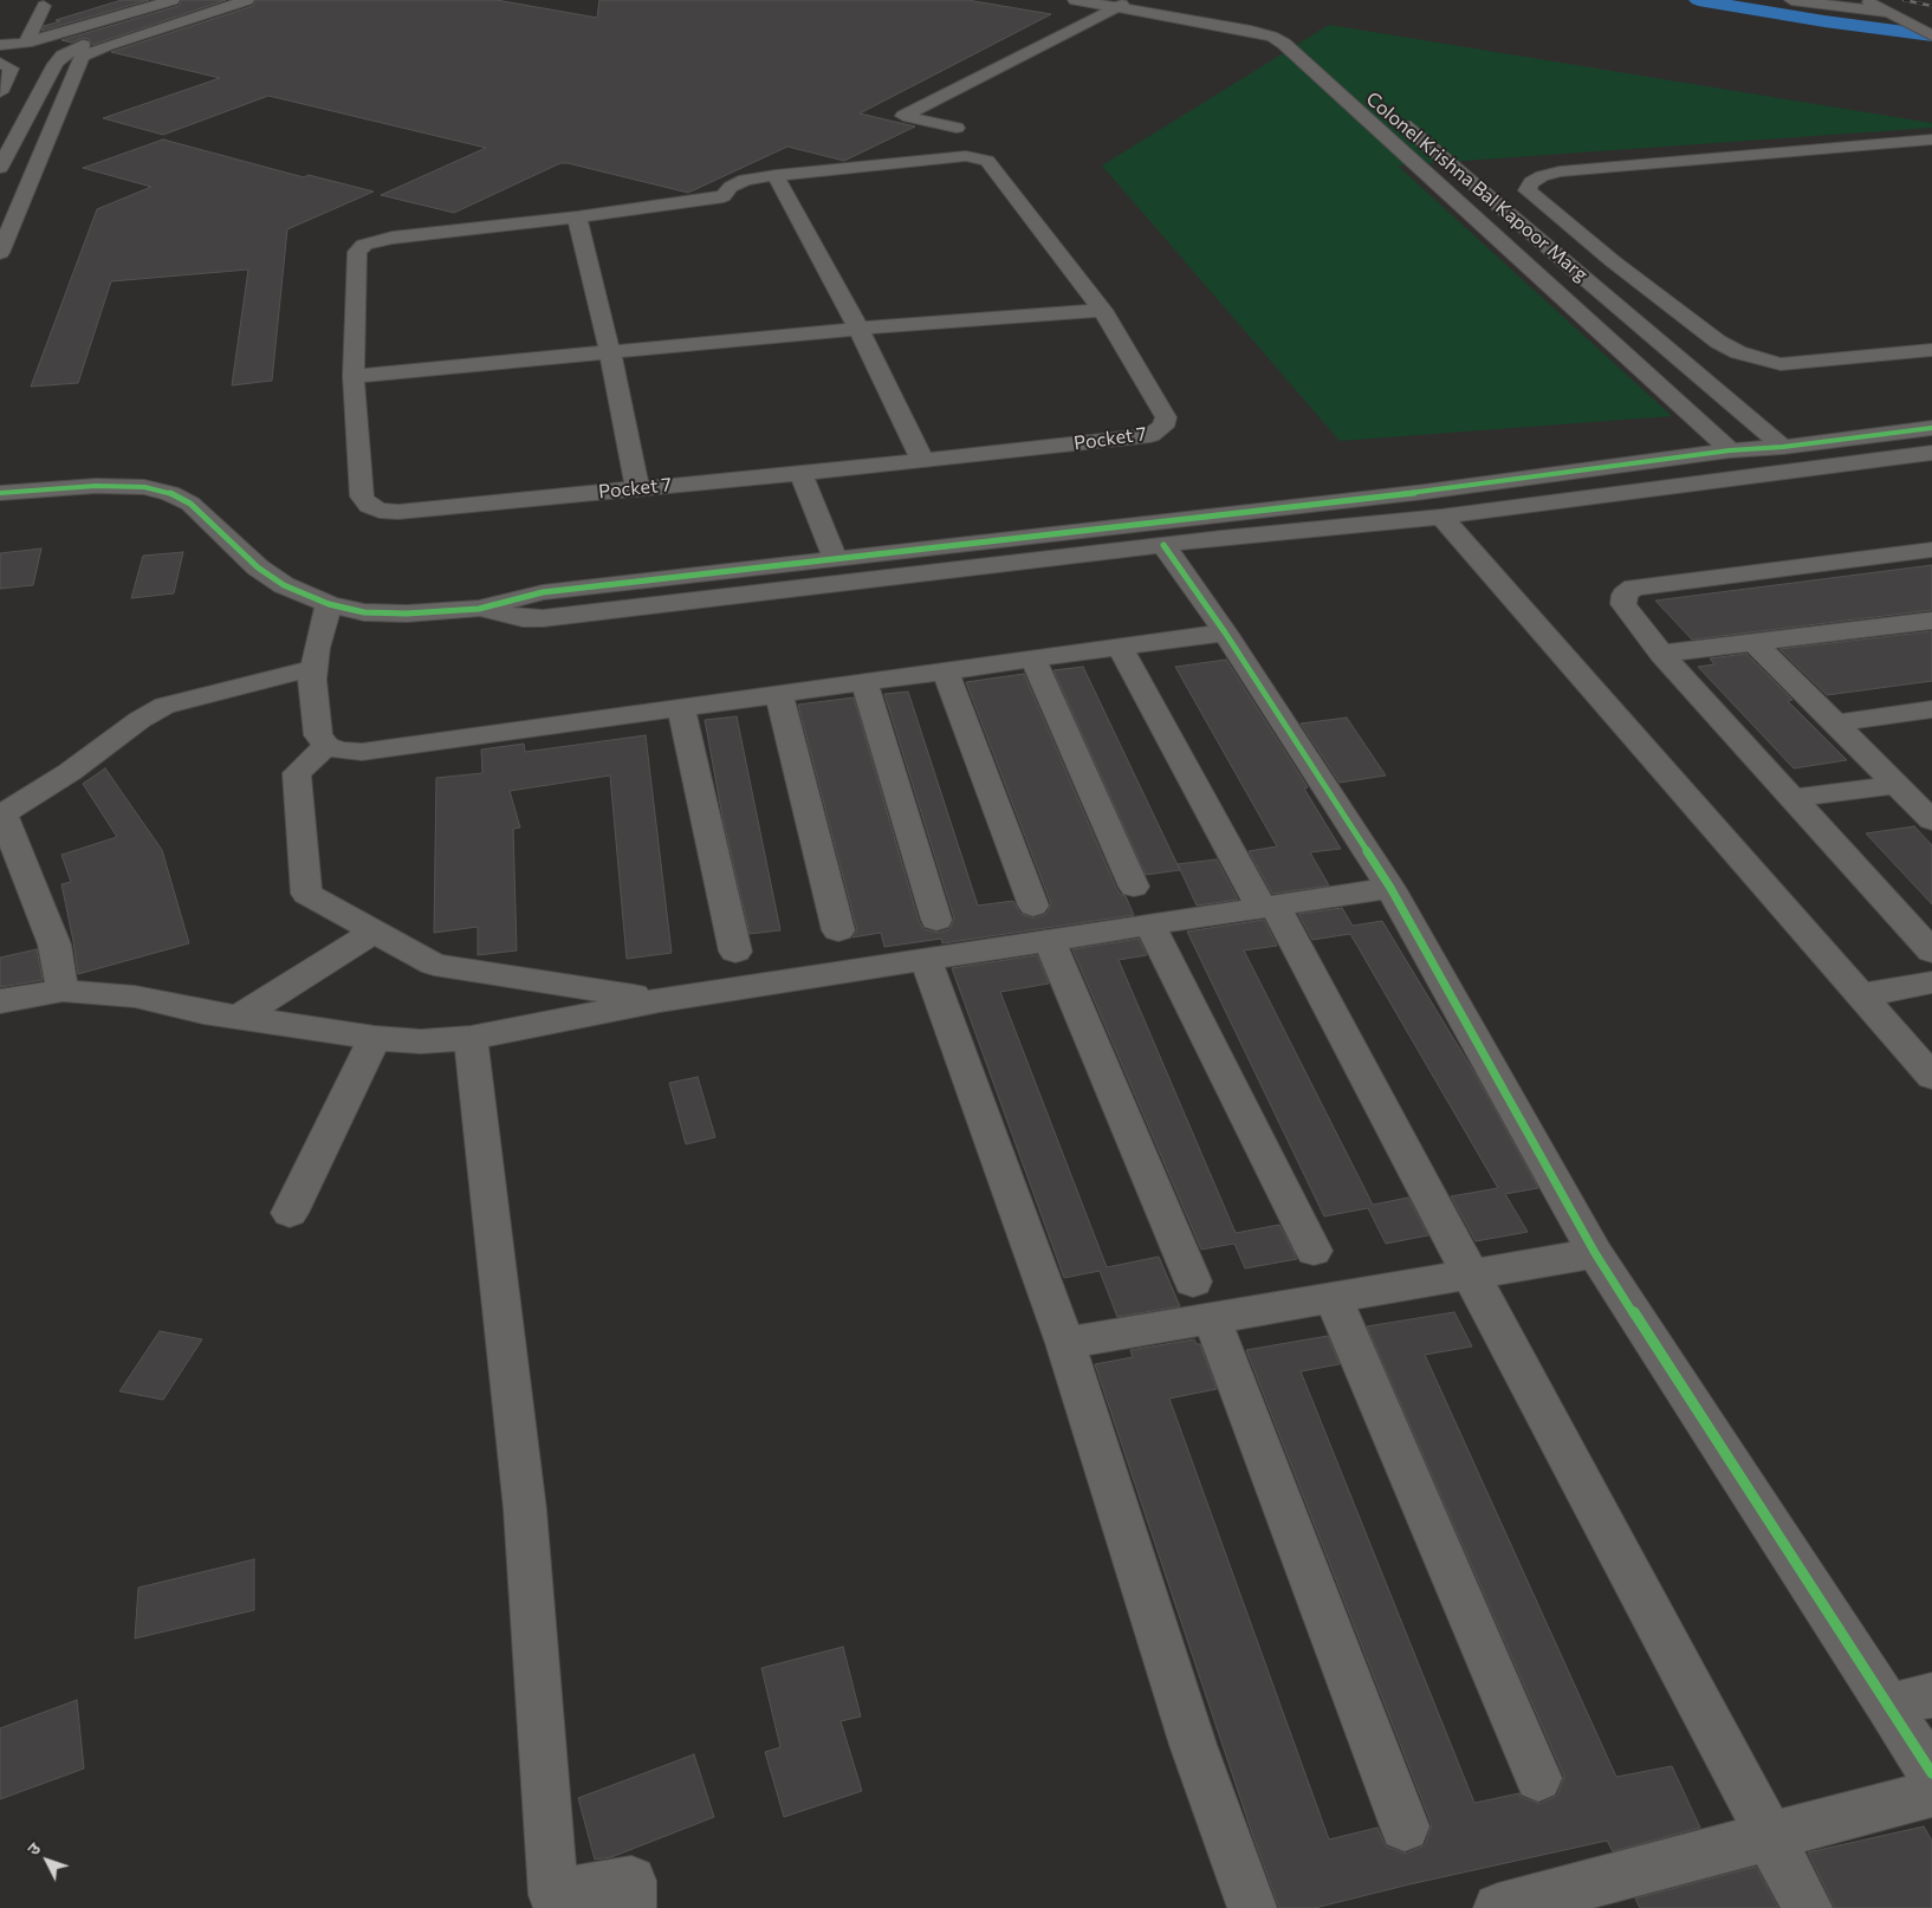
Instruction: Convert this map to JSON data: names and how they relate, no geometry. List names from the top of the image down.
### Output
{
  "streets": {
    "street": ["Colonel Krishna Bal Kapoor Marg", "Pocket 7"]
  },
  "north": "top left"
}
